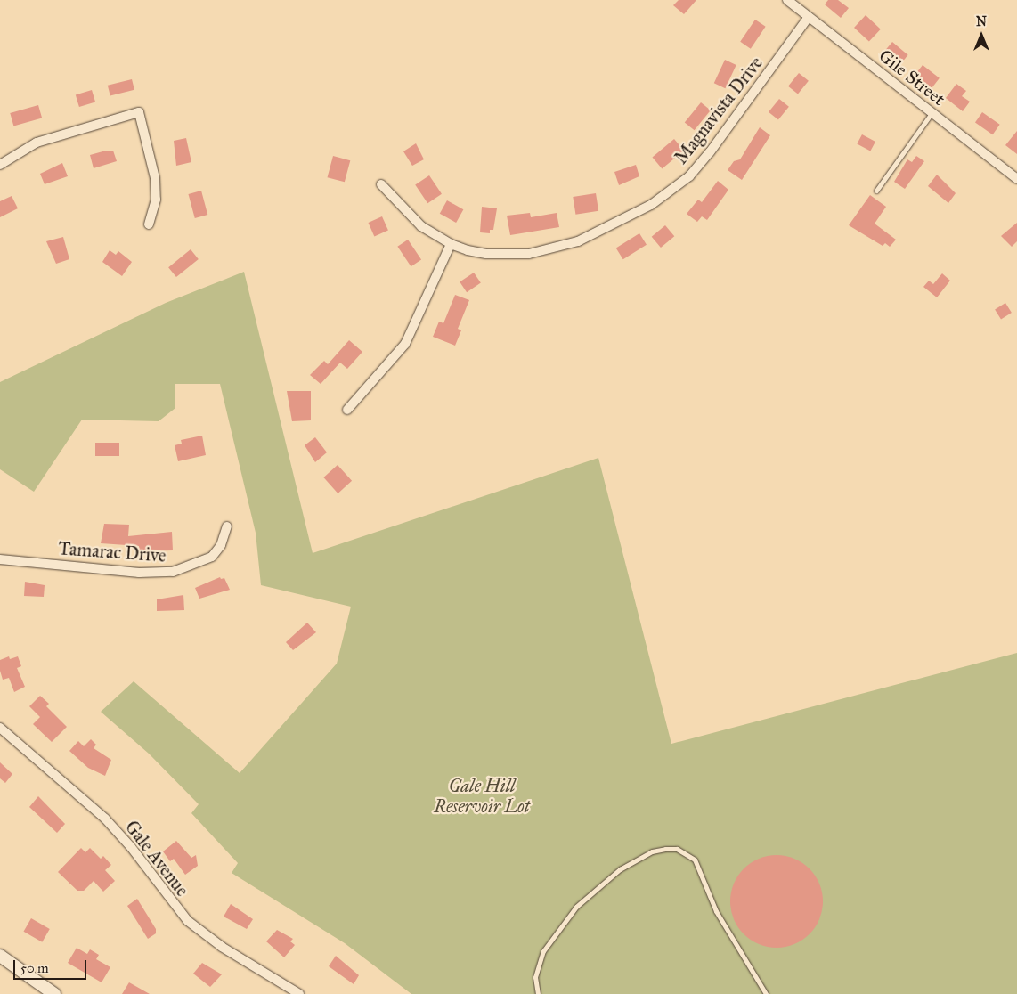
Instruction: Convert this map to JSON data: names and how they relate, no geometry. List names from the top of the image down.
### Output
{
  "streets": {
    "street": [
      "Gile Street",
      "Magnavista Drive",
      "Tamarac Drive",
      "Gale Avenue"
    ]
  },
  "crossings": [
    ["Gile Street", "Magnavista Drive"]
  ],
  "parks": ["Gale Hill Reservoir Lot"],
  "scale_bar": "50 m",
  "north": "top"
}
